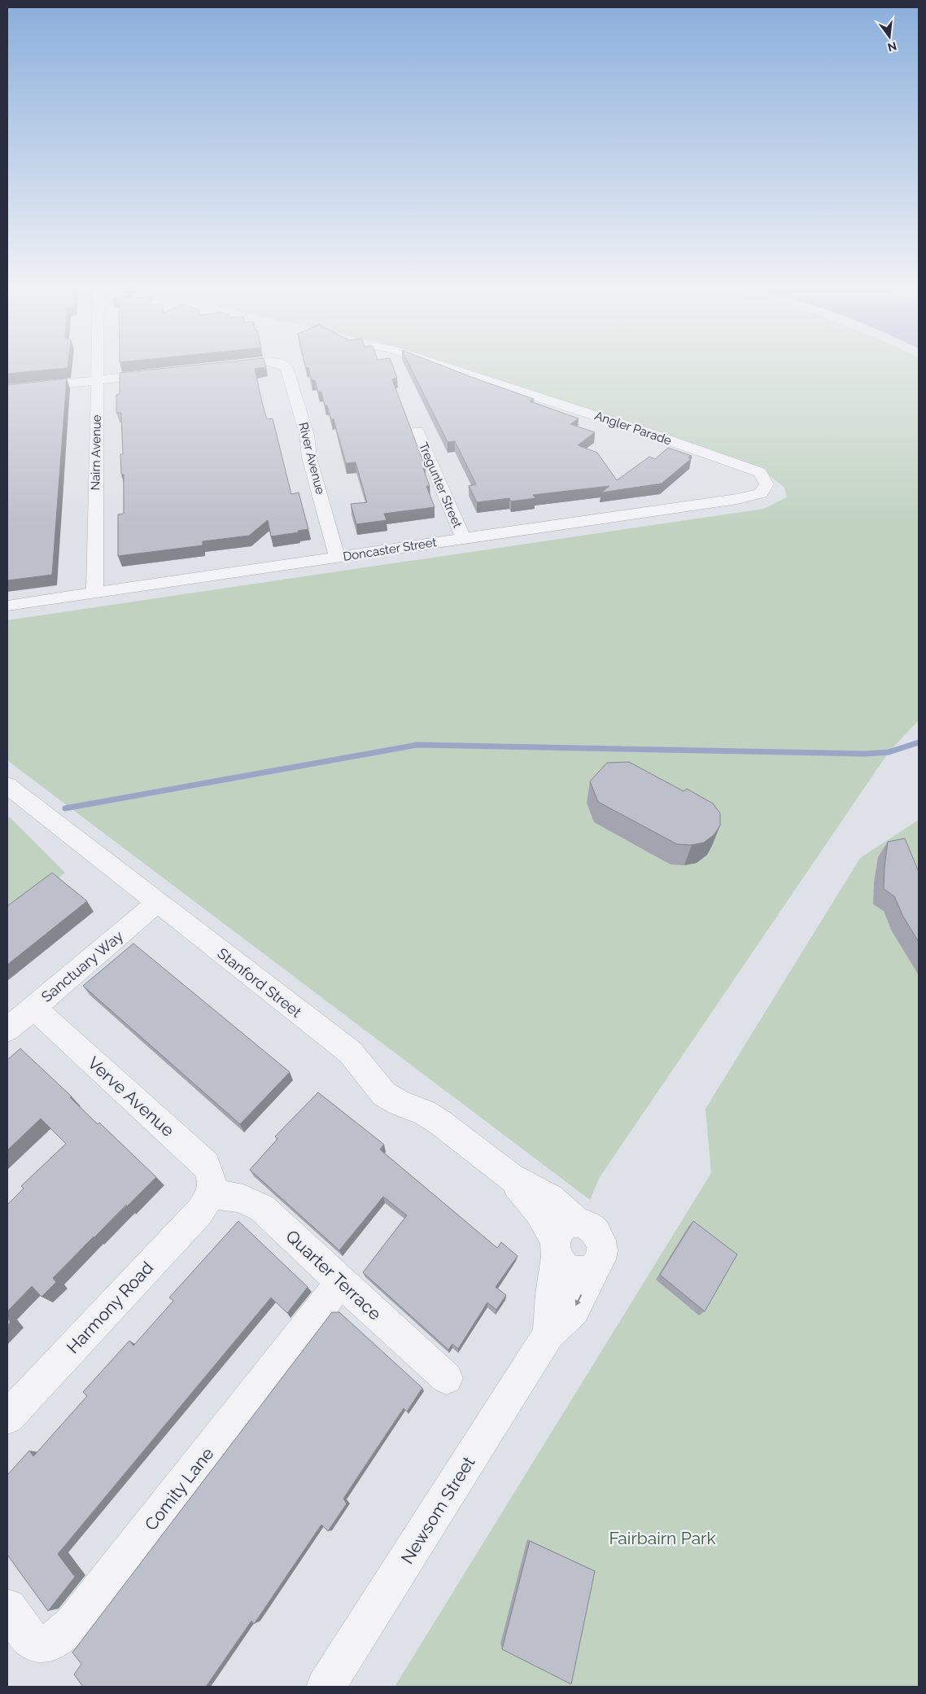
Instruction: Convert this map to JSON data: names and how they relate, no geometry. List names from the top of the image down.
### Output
{
  "streets": {
    "street": [
      "Angler Parade",
      "Nairn Avenue",
      "River Avenue",
      "Tregunter Street",
      "Doncaster Street",
      "Sanctuary Way",
      "Stanford Street",
      "Verve Avenue",
      "Quarter Terrace",
      "Harmony Road",
      "Comity Lane",
      "Newsom Street"
    ]
  },
  "crossings": [
    ["Angler Parade", "Doncaster Street"],
    ["Nairn Avenue", "Doncaster Street"],
    ["River Avenue", "Doncaster Street"],
    ["Tregunter Street", "Doncaster Street"],
    ["Sanctuary Way", "Stanford Street"],
    ["Sanctuary Way", "Verve Avenue"],
    ["Stanford Street", "Newsom Street"],
    ["Verve Avenue", "Quarter Terrace"],
    ["Verve Avenue", "Harmony Road"],
    ["Quarter Terrace", "Harmony Road"],
    ["Quarter Terrace", "Comity Lane"]
  ],
  "parks": ["Fairbairn Park"],
  "north": "bottom"
}
